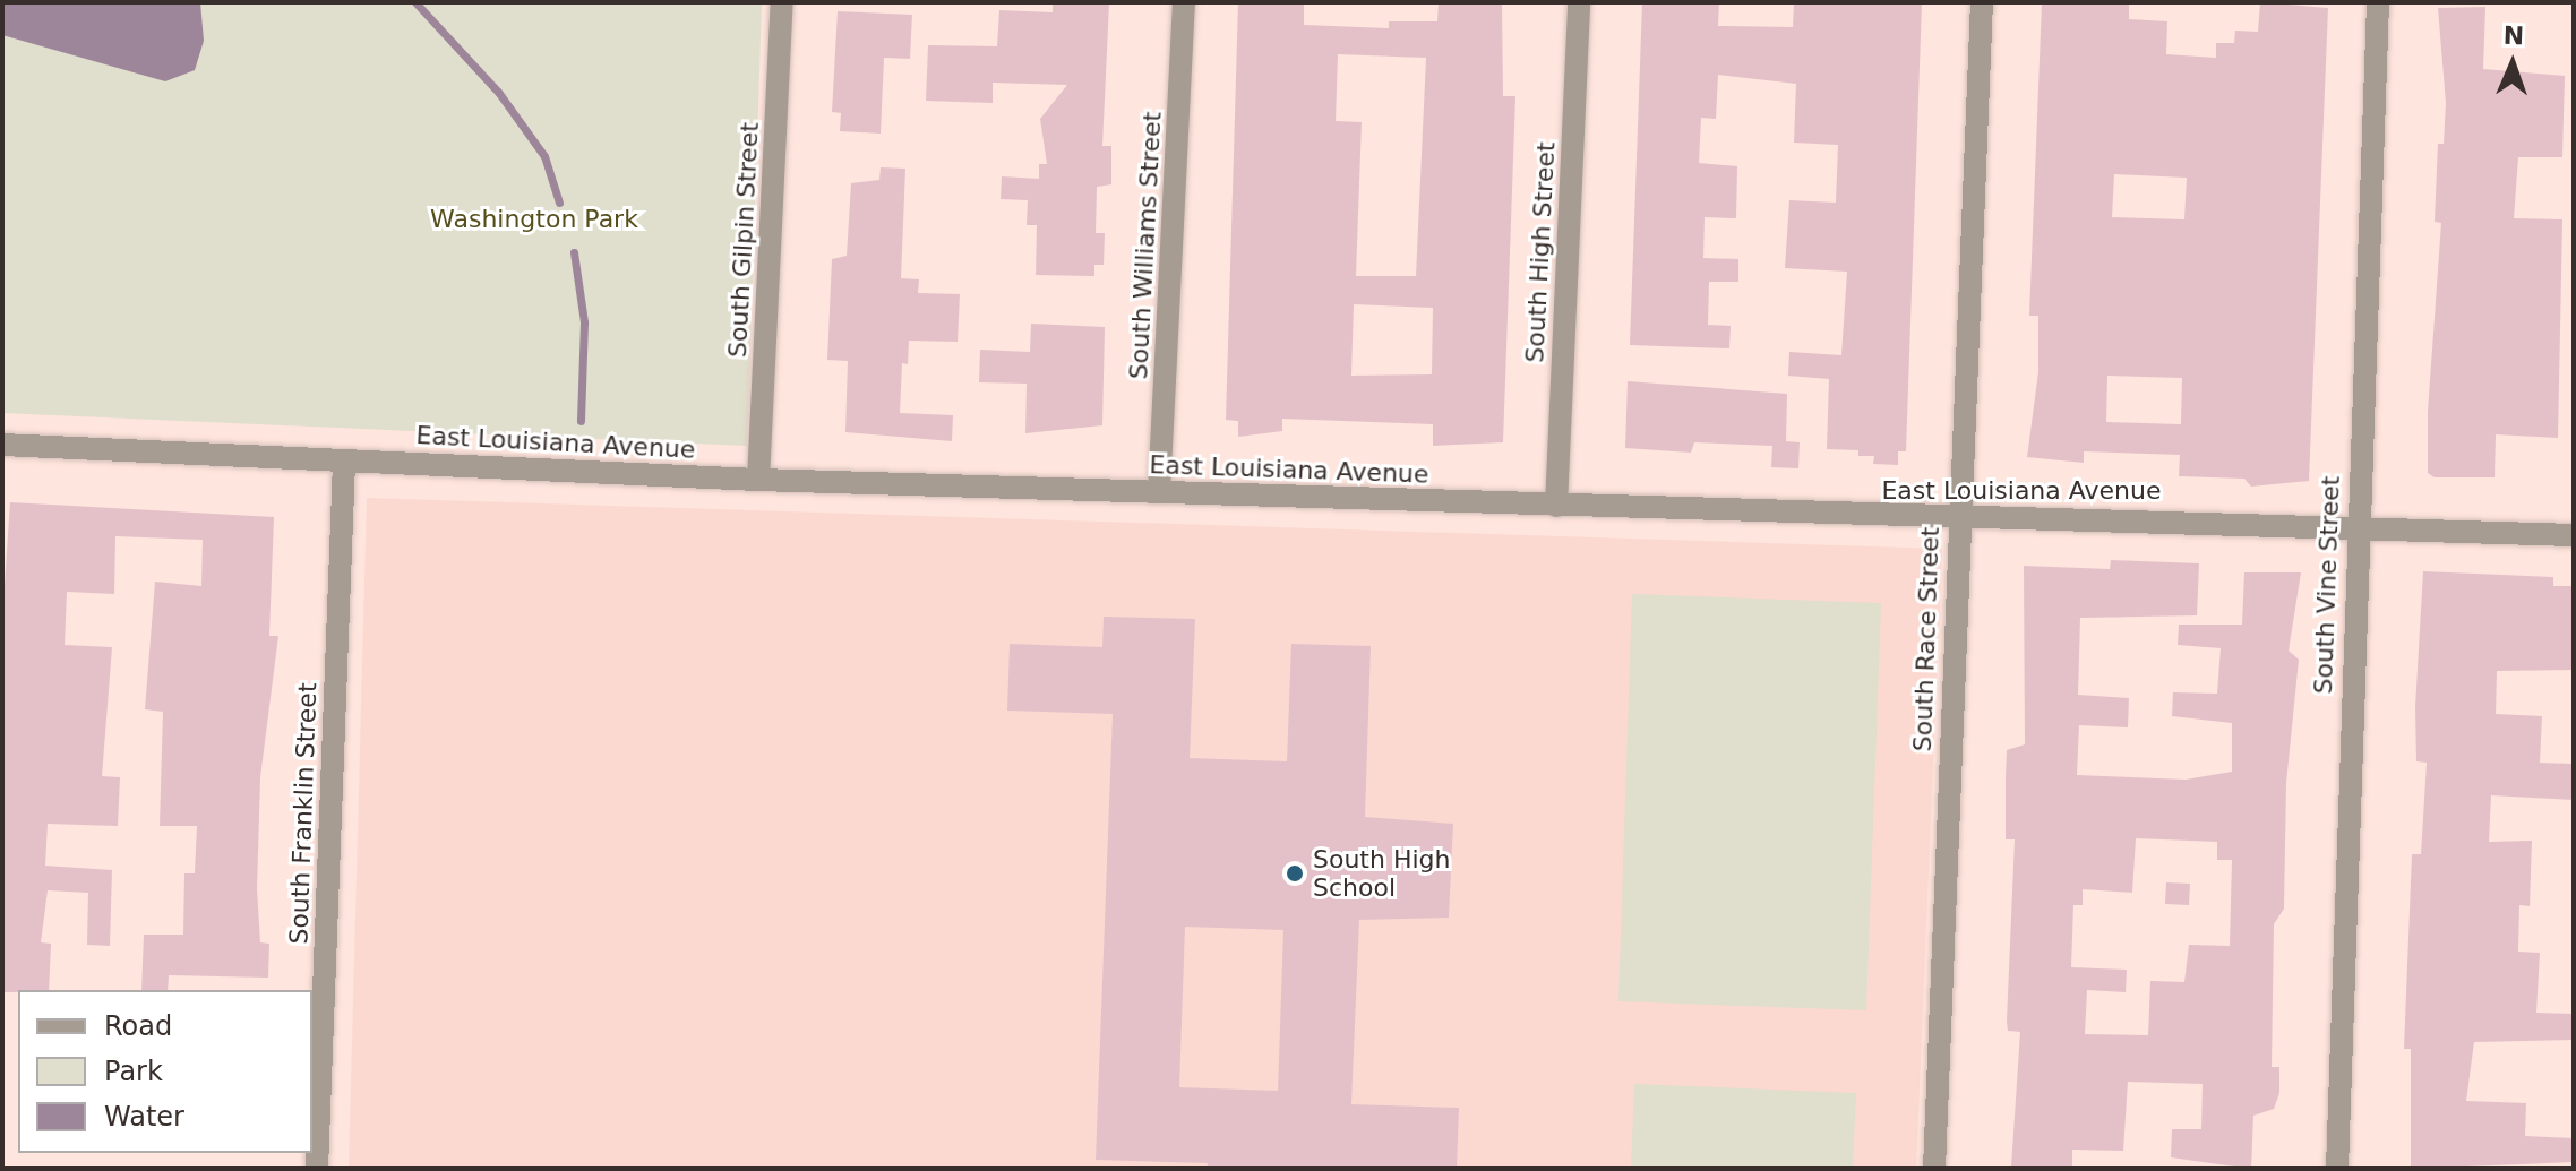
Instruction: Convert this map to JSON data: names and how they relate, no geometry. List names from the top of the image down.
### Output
{
  "streets": {
    "street": [
      "South Gilpin Street",
      "South Williams Street",
      "South High Street",
      "East Louisiana Avenue",
      "South Vine Street",
      "South Race Street",
      "South Franklin Street"
    ]
  },
  "crossings": [
    ["South Gilpin Street", "East Louisiana Avenue"],
    ["South Williams Street", "East Louisiana Avenue"],
    ["South High Street", "East Louisiana Avenue"],
    ["East Louisiana Avenue", "South Vine Street"],
    ["East Louisiana Avenue", "South Race Street"],
    ["East Louisiana Avenue", "South Franklin Street"]
  ],
  "parks": ["Washington Park"],
  "places": ["South High School"],
  "legend": ["Road", "Park", "Water"],
  "north": "top"
}
